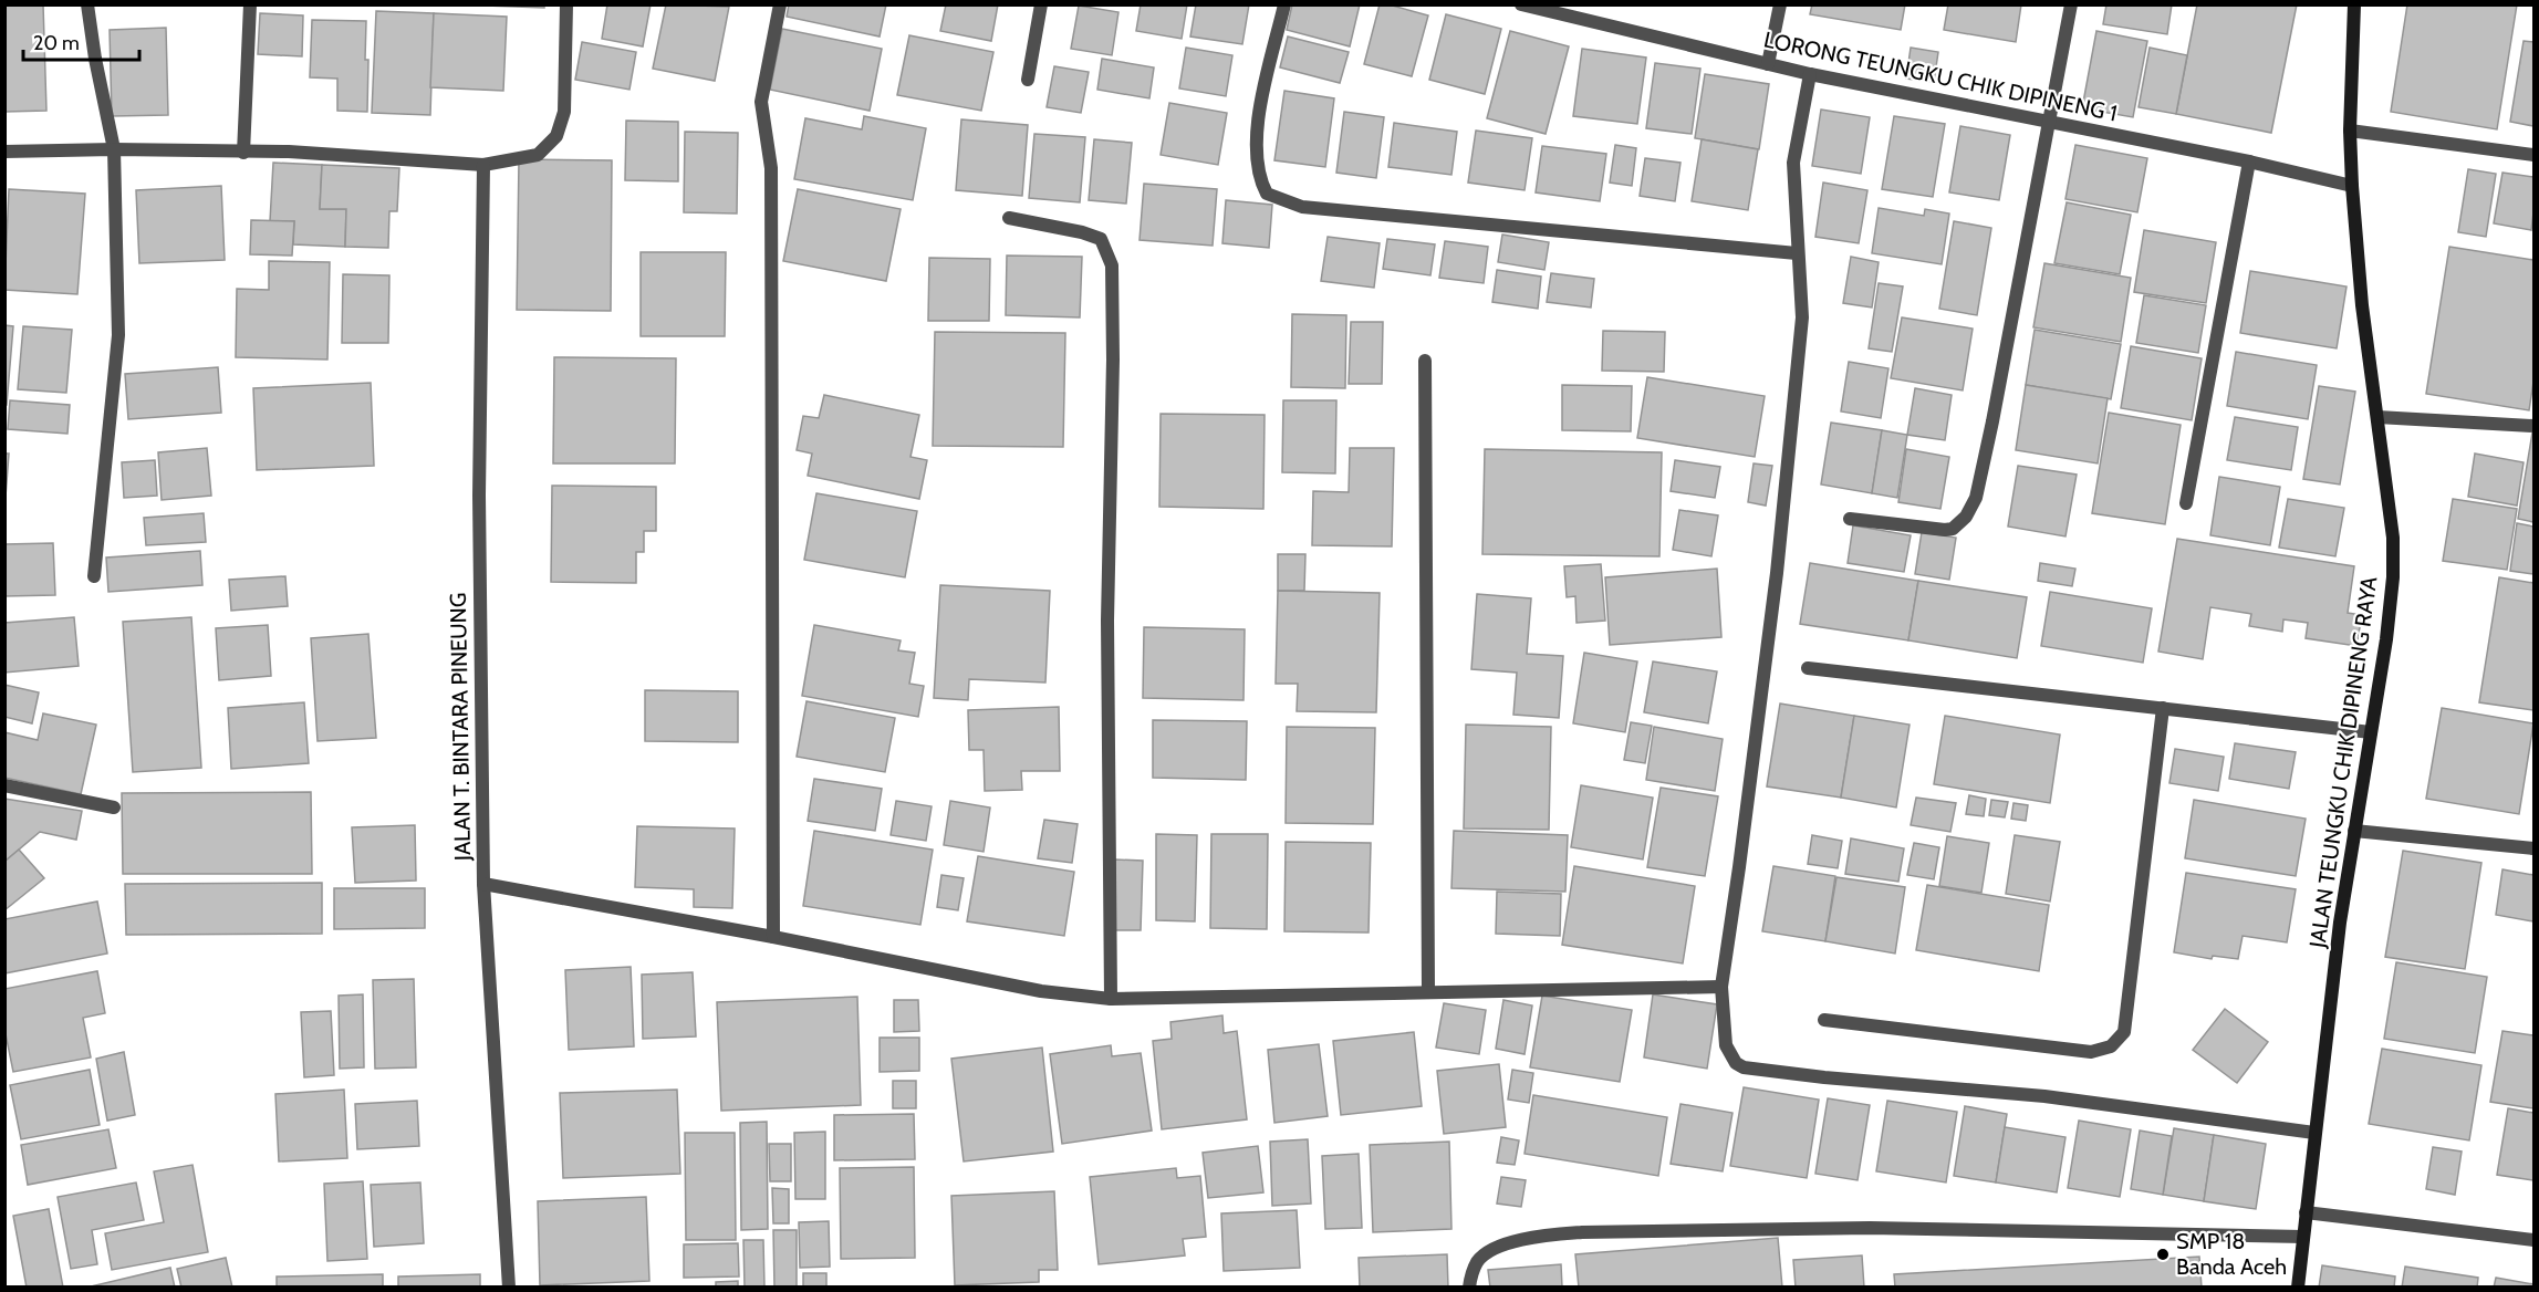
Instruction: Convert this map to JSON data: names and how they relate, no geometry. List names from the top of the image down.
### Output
{
  "streets": {
    "street": ["LORONG TEUNGKU CHIK DIPINENG 1", "JALAN T. BINTARA PINEUNG", "JALAN TEUNGKU CHIK DIPINENG RAYA"]
  },
  "crossings": [
    ["LORONG TEUNGKU CHIK DIPINENG 1", "JALAN TEUNGKU CHIK DIPINENG RAYA"]
  ],
  "places": ["SMP 18 Banda Aceh"],
  "scale_bar": "20 m"
}
